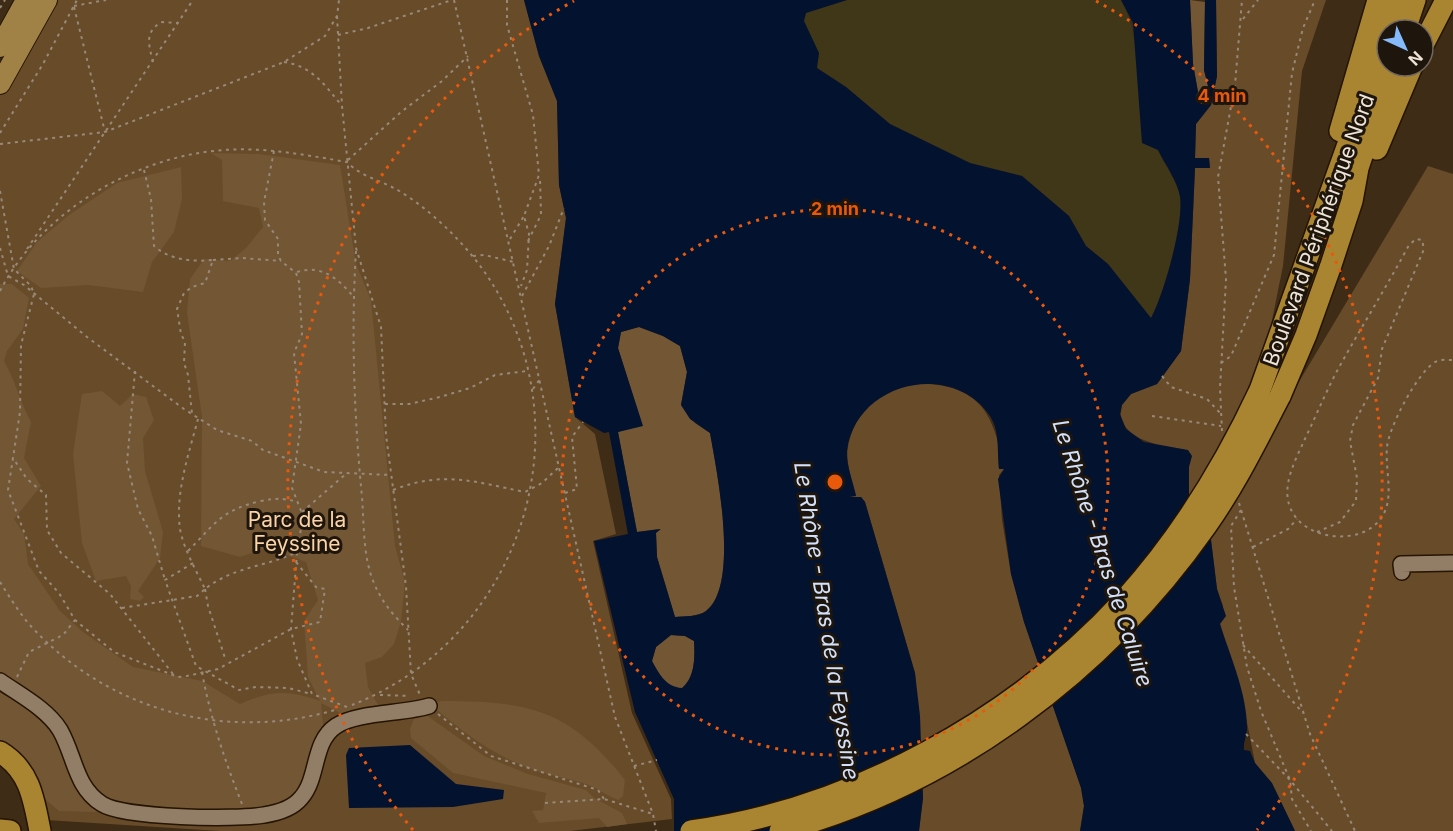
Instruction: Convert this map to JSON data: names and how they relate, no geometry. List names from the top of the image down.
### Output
{
  "streets": {
    "highway": ["Boulevard Périphérique Nord"]
  },
  "water": ["Le Rhône - Bras de Caluire", "Le Rhône - Bras de la Feyssine"],
  "parks": ["Parc de la Feyssine"],
  "north": "bottom right",
  "rings": ["4 min", "2 min"]
}
